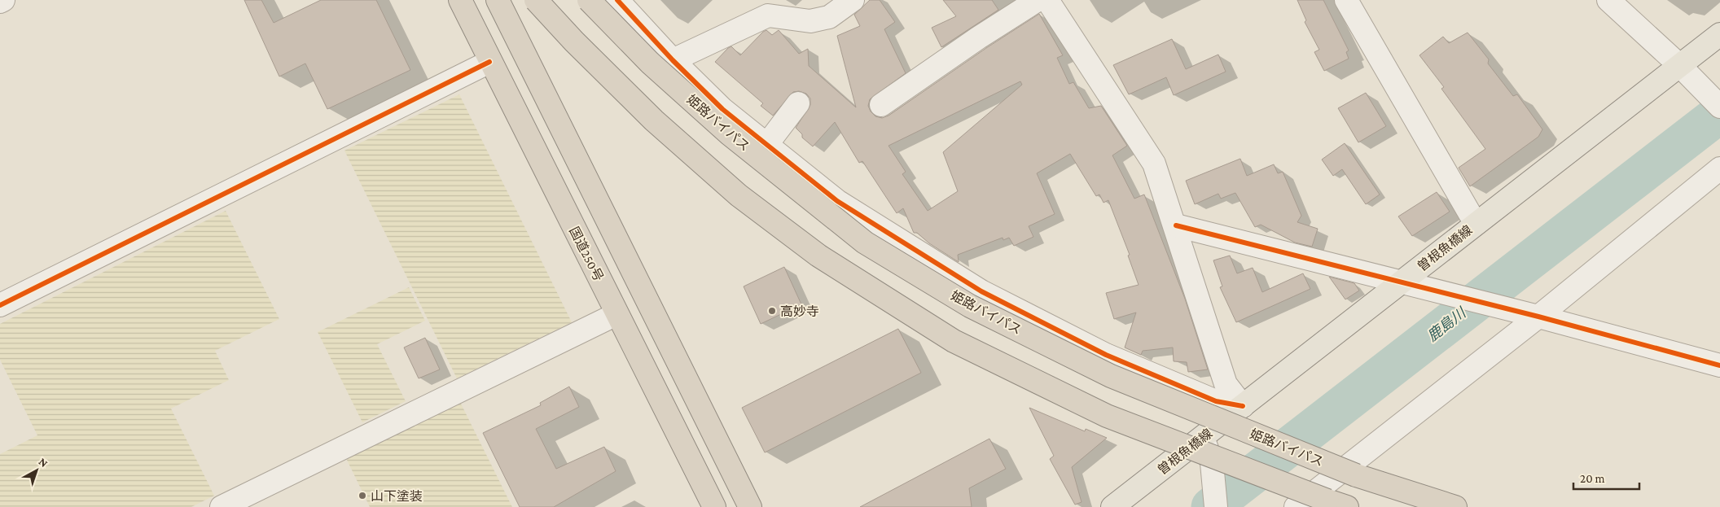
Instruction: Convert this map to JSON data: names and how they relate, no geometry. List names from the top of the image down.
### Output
{
  "streets": {
    "highway": ["姫路バイパス", "国道250号"],
    "main road": ["曽根魚橋線"]
  },
  "water": ["鹿島川"],
  "places": ["高妙寺", "山下塗装"],
  "scale_bar": "20 m",
  "north": "top right"
}
